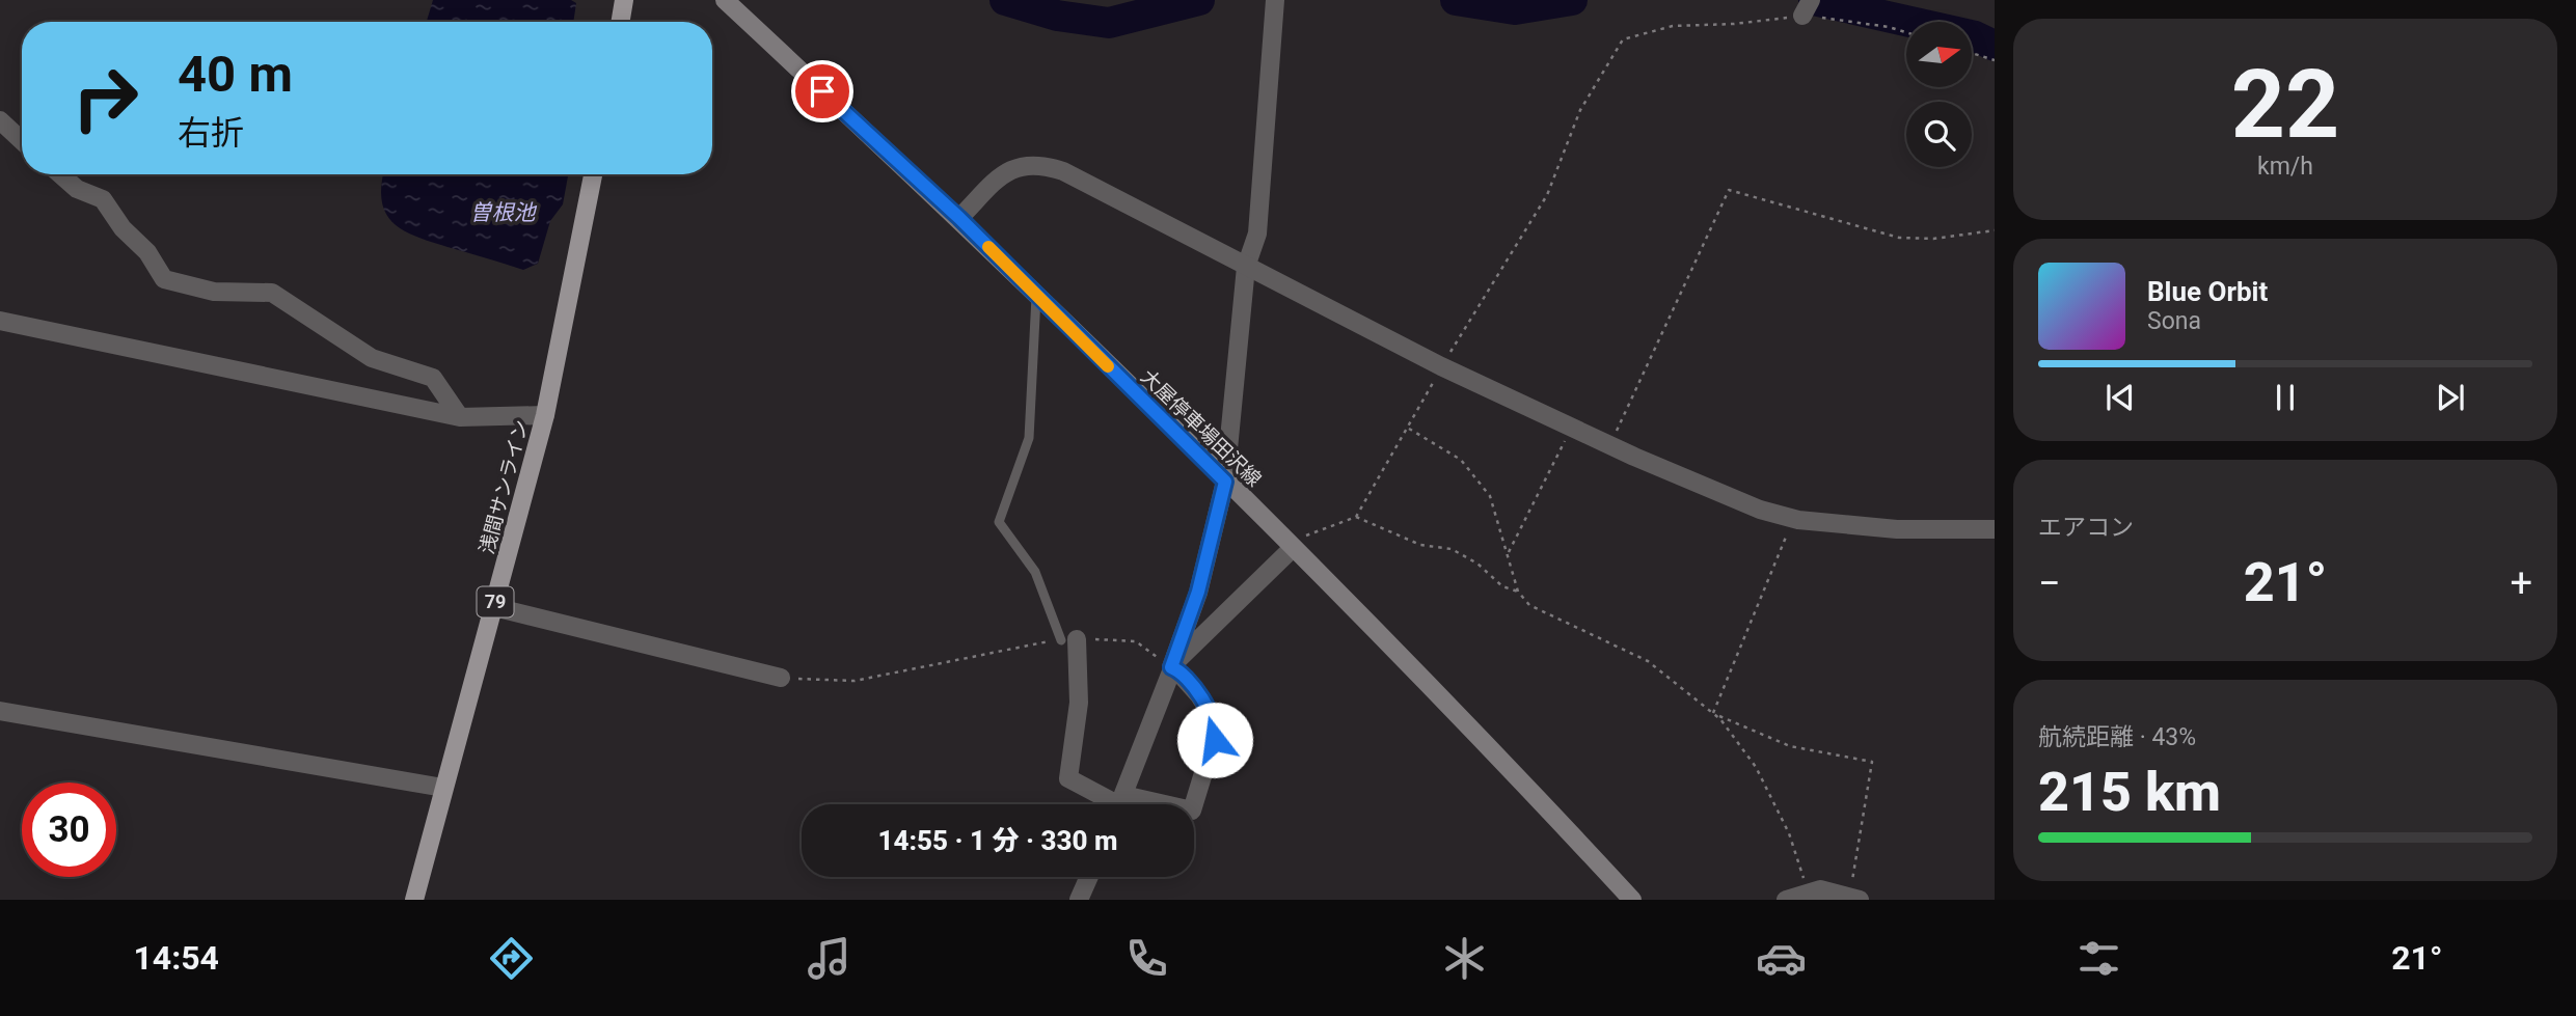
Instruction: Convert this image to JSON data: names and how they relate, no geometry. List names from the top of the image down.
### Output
{
  "streets": {
    "main road": ["大屋停車場田沢線", "浅間サンライン", "79"]
  },
  "water": ["曽根池"],
  "north": "right",
  "page": {
    "tile": [
      ["22", "km/h"],
      "エアコン",
      ["航続距離 · 43%", "215 km"]
    ],
    "turn": ["40 m", "右折"],
    "song": ["Blue Orbit", "Sona"],
    "heat": ["−", "21°", "+"],
    "limit": "30",
    "trip": "14:55 · 1 分 · 330 m",
    "tabs": ["14:54", "21°"]
  }
}
